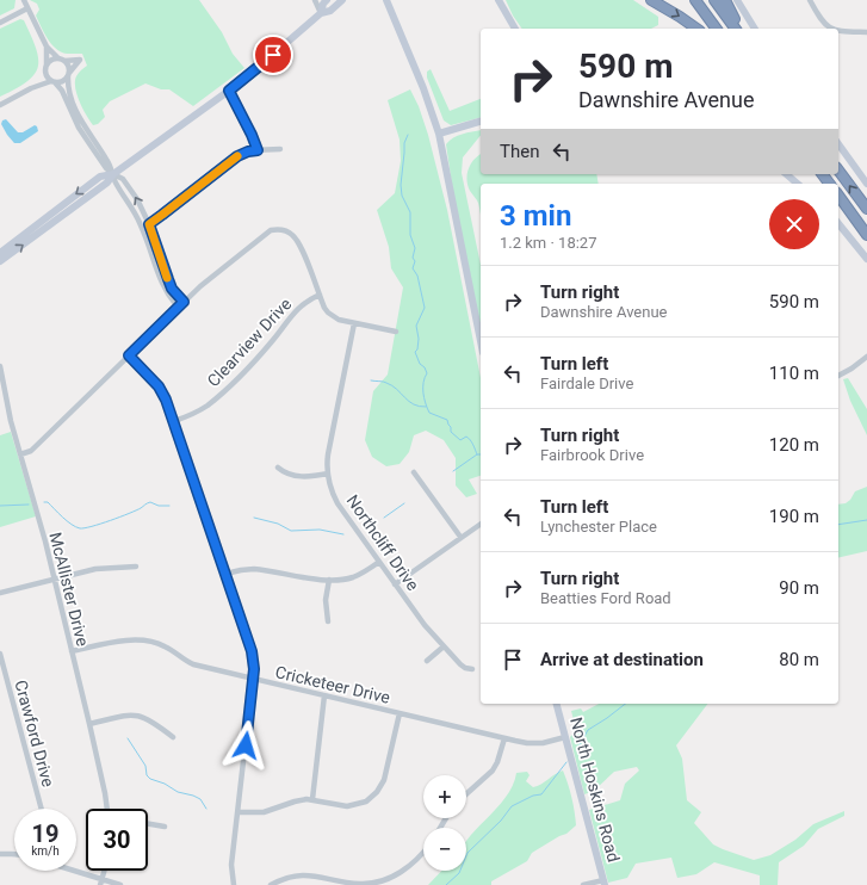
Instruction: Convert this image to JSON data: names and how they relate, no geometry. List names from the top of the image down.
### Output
{
  "streets": {
    "street": [
      "Clearview Drive",
      "Northcliff Drive",
      "McAllister Drive",
      "Cricketeer Drive",
      "Crawford Drive",
      "North Hoskins Road"
    ]
  },
  "crossings": [
    ["McAllister Drive", "Cricketeer Drive"],
    ["Cricketeer Drive", "North Hoskins Road"]
  ],
  "page": {
    "turn": ["590 m", "Dawnshire Avenue"],
    "then": "Then",
    "heading": ["3 min", "1.2 km · 18:27"],
    "list": [
      {
        "name": "Turn right",
        "note": "Dawnshire Avenue",
        "value": "590 m"
      },
      {
        "name": "Turn left",
        "note": "Fairdale Drive",
        "value": "110 m"
      },
      {
        "name": "Turn right",
        "note": "Fairbrook Drive",
        "value": "120 m"
      },
      {
        "name": "Turn left",
        "note": "Lynchester Place",
        "value": "190 m"
      },
      {
        "name": "Turn right",
        "note": "Beatties Ford Road",
        "value": "90 m"
      },
      {
        "name": "Arrive at destination",
        "value": "80 m"
      }
    ],
    "map_buttons": ["+", "−"],
    "speed": "19 km/h",
    "limit": "30"
  }
}
